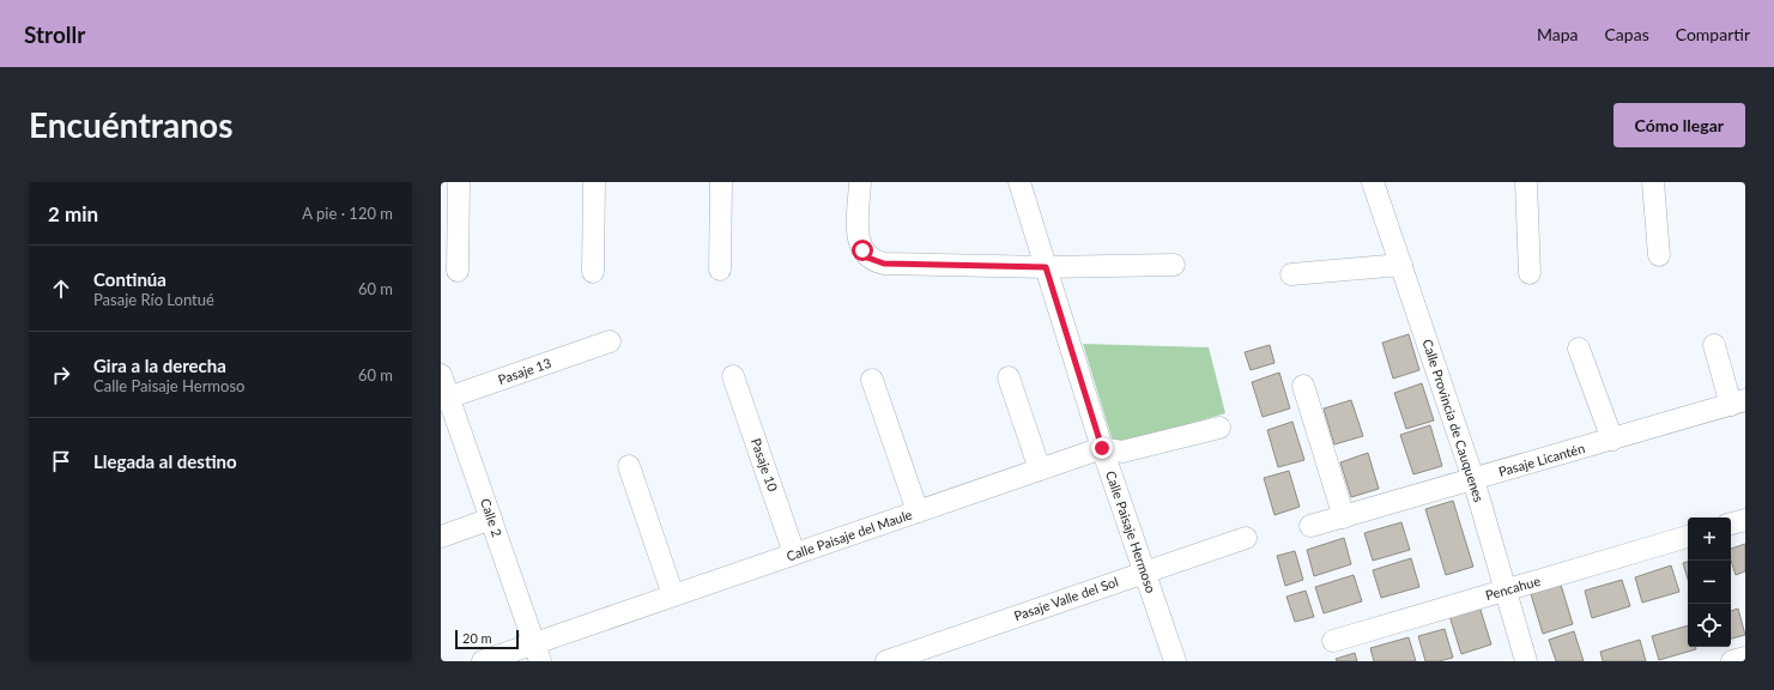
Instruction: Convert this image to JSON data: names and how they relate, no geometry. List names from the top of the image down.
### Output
{
  "streets": {
    "street": [
      "Pasaje 13",
      "Calle Provincia de Cauquenes",
      "Pasaje Licantén",
      "Pasaje 10",
      "Calle 2",
      "Calle Paisaje Hermoso",
      "Calle Paisaje del Maule",
      "Pencahue",
      "Pasaje Valle del Sol"
    ]
  },
  "crossings": [
    ["Pasaje 13", "Calle 2"],
    ["Calle Provincia de Cauquenes", "Pasaje Licantén"],
    ["Calle Provincia de Cauquenes", "Pencahue"],
    ["Pasaje 10", "Calle Paisaje del Maule"],
    ["Calle 2", "Calle Paisaje del Maule"],
    ["Calle Paisaje Hermoso", "Calle Paisaje del Maule"],
    ["Calle Paisaje Hermoso", "Pasaje Valle del Sol"]
  ],
  "scale_bar": "20 m",
  "page": {
    "header": "Strollr",
    "nav": ["Mapa", "Capas", "Compartir"],
    "buttons": "Cómo llegar",
    "title": "Encuéntranos",
    "heading": ["2 min", "A pie · 120 m"],
    "list": [
      ["Continúa", "Pasaje Río Lontué", "60 m"],
      ["Gira a la derecha", "Calle Paisaje Hermoso", "60 m"],
      "Llegada al destino"
    ],
    "map_buttons": ["+", "−"],
    "scale": "20 m"
  }
}
